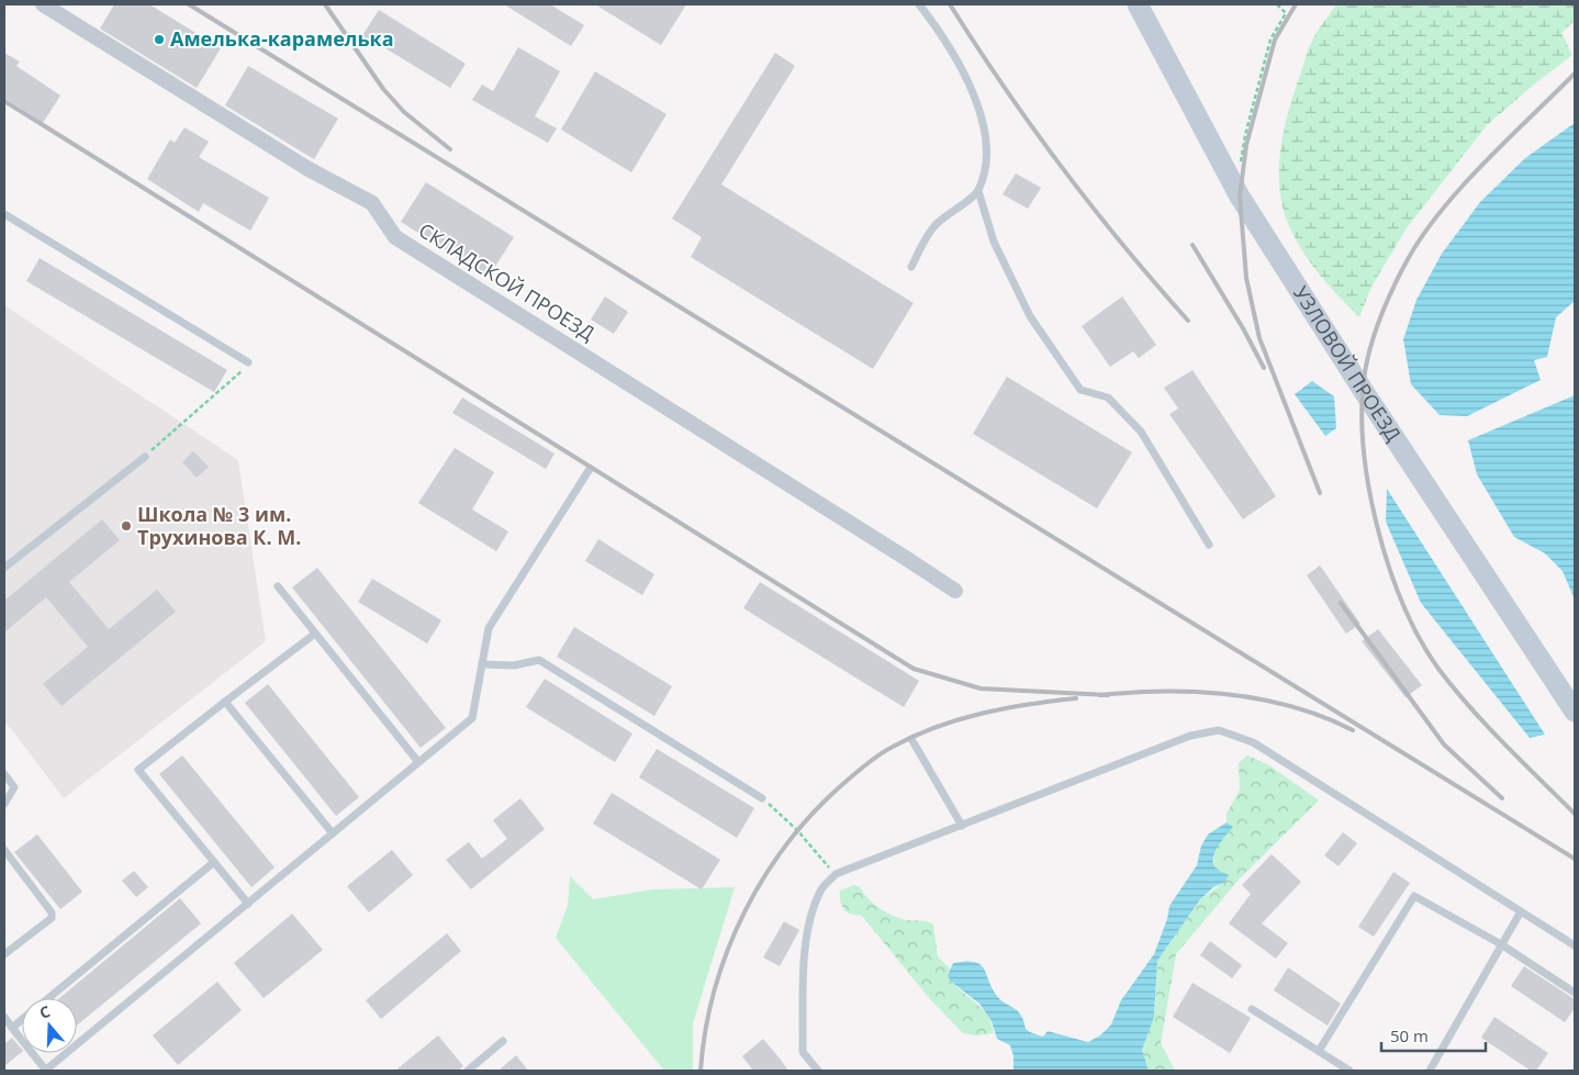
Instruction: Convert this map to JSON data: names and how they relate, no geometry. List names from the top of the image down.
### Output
{
  "streets": {
    "street": ["СКЛАДСКОЙ ПРОЕЗД", "УЗЛОВОЙ ПРОЕЗД"]
  },
  "places": ["Амелька-карамелька", "Школа № 3 им. Трухинова К. М."],
  "scale_bar": "50 m",
  "north": "top"
}
